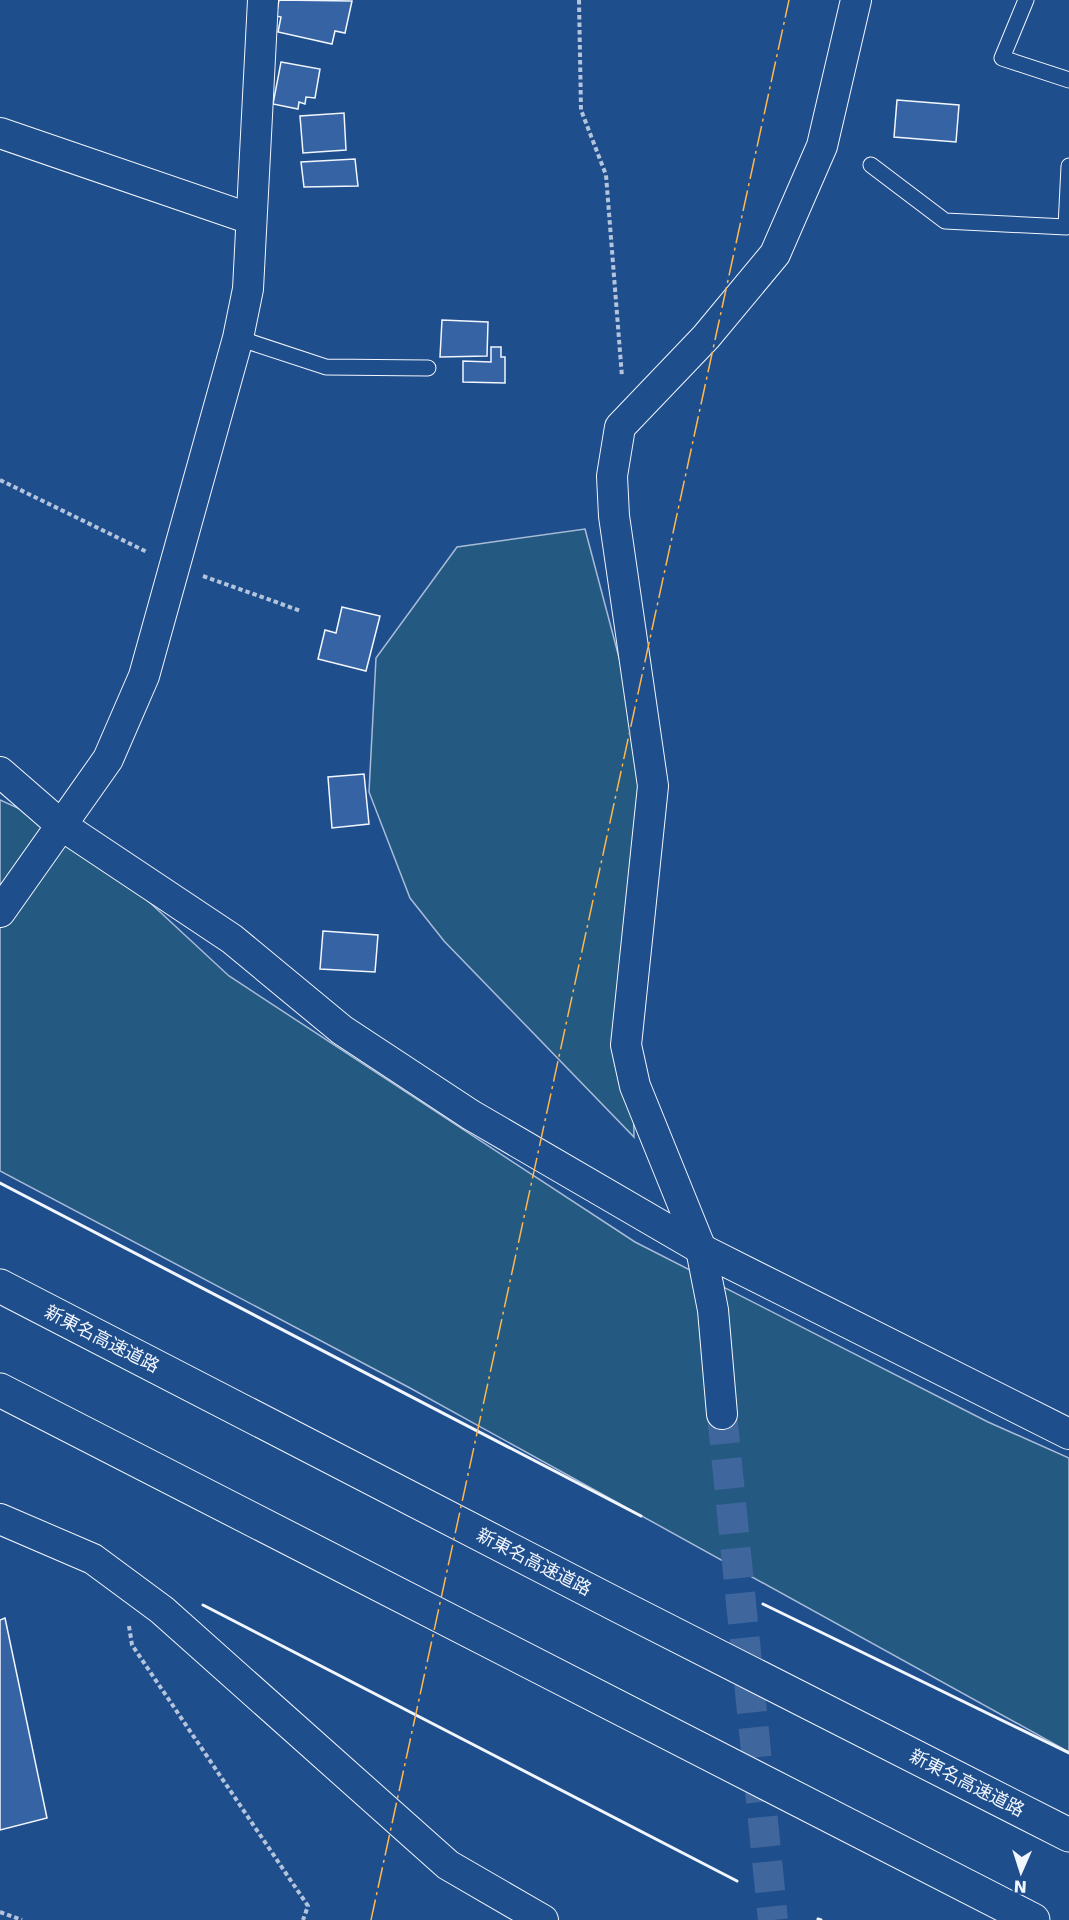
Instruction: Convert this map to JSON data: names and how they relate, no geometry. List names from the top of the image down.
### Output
{
  "streets": {
    "highway": ["新東名高速道路"]
  },
  "north": "bottom"
}
